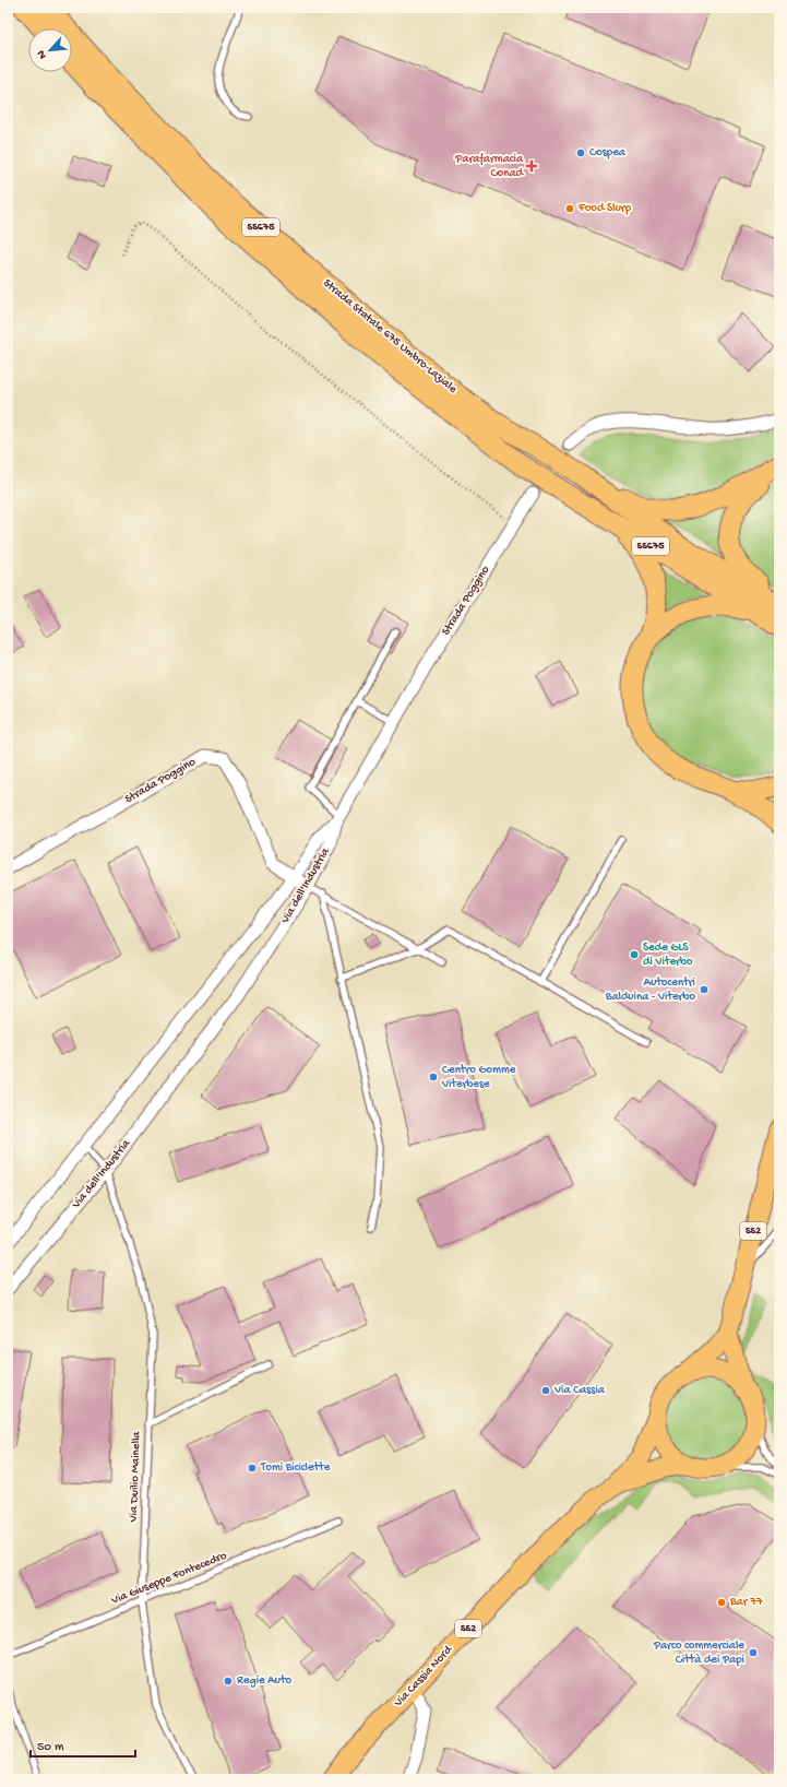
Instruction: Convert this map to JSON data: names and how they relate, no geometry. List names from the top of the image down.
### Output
{
  "streets": {
    "highway": ["SS675", "Strada Statale 675 Umbro-Laziale"],
    "main road": ["SS2", "Via Cassia Nord"],
    "street": ["Strada Poggino", "Via dell'Industria"],
    "lane": ["Via Duilio Mainella", "Via Giuseppe Fontecedro"]
  },
  "crossings": [
    ["Strada Poggino", "Via dell'Industria"],
    ["Via dell'Industria", "Via Duilio Mainella"],
    ["SS2", "Via Cassia Nord"],
    ["Via Duilio Mainella", "Via Giuseppe Fontecedro"]
  ],
  "places": {
    "other": [
      "Cospea",
      "Food Slurp",
      "Sede GLS di Viterbo",
      "Autocentri Balduina - Viterbo",
      "Centro Gomme Viterbese",
      "Via Cassia",
      "Tomi Biciclette",
      "Bar 77",
      "Parco commerciale Città dei Papi",
      "Regie Auto"
    ],
    "health": ["Parafarmacia Conad"]
  },
  "scale_bar": "50 m",
  "north": "bottom left"
}
